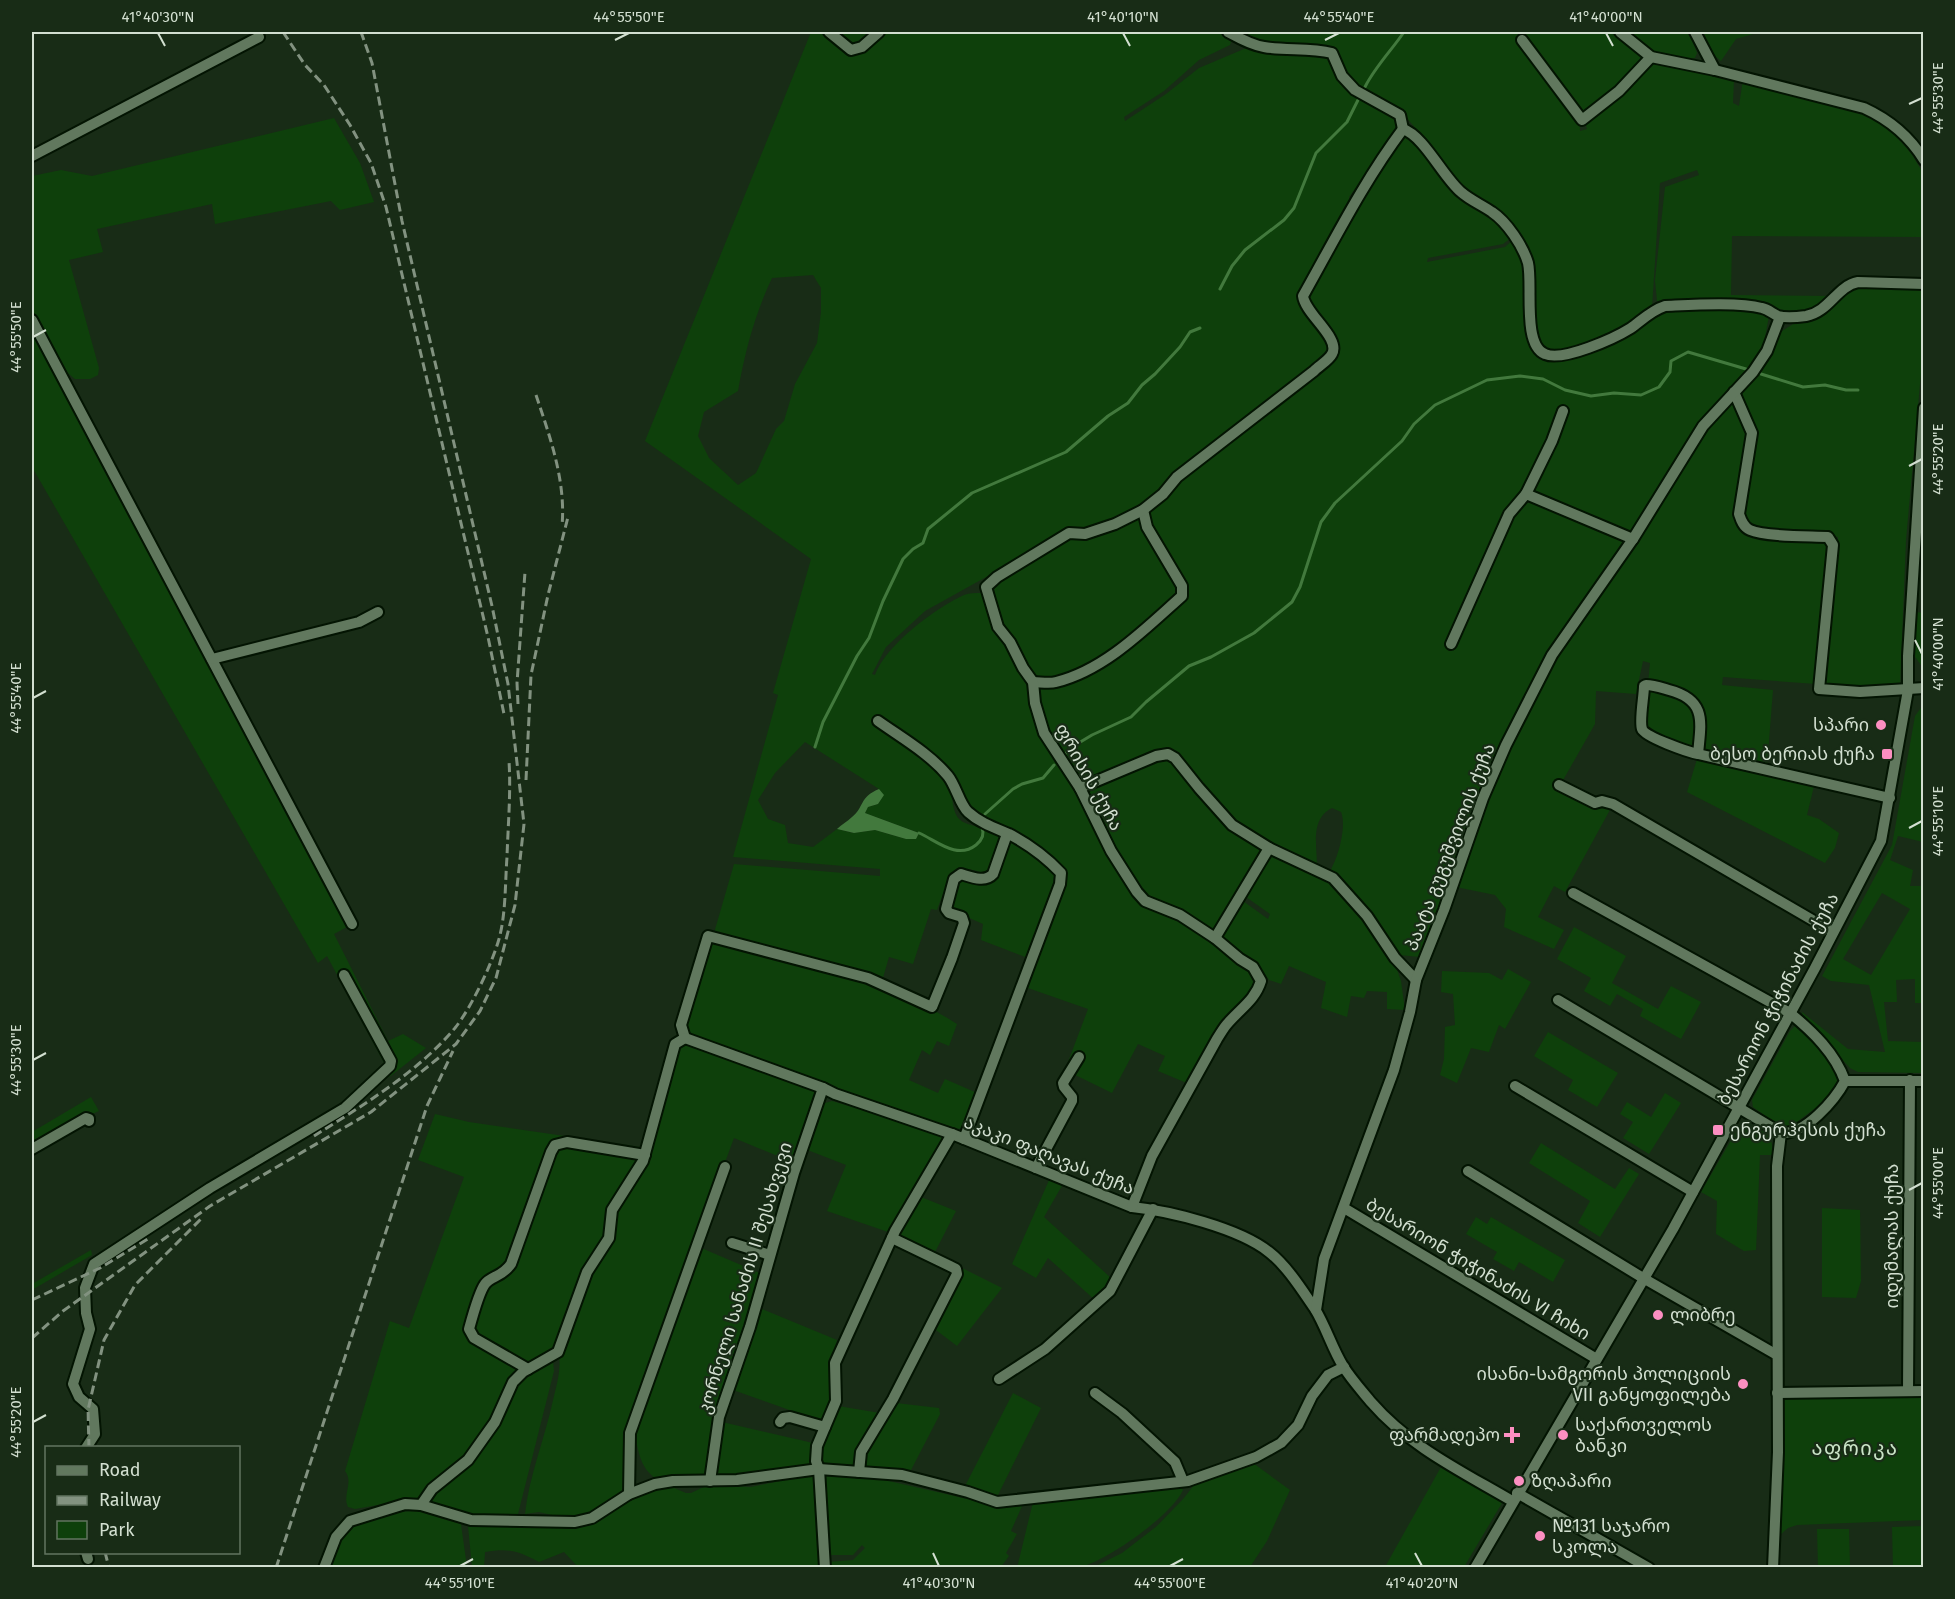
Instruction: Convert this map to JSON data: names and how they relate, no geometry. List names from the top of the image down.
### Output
{
  "streets": {
    "street": [
      "ფრისის ქუჩა",
      "პაატა გუგუშვილის ქუჩა",
      "ბესარიონ ჭიჭინაძის ქუჩა",
      "აკაკი ფაღავას ქუჩა",
      "იდუმალას ქუჩა",
      "ბესარიონ ჭიჭინაძის VI ჩიხი",
      "კორნელი სანაძის II შესახვევი"
    ]
  },
  "crossings": [
    ["ფრისის ქუჩა", "აკაკი ფაღავას ქუჩა"],
    ["პაატა გუგუშვილის ქუჩა", "აკაკი ფაღავას ქუჩა"],
    ["პაატა გუგუშვილის ქუჩა", "ბესარიონ ჭიჭინაძის VI ჩიხი"],
    ["ბესარიონ ჭიჭინაძის ქუჩა", "აკაკი ფაღავას ქუჩა"],
    ["ბესარიონ ჭიჭინაძის ქუჩა", "ბესარიონ ჭიჭინაძის VI ჩიხი"],
    ["აკაკი ფაღავას ქუჩა", "კორნელი სანაძის II შესახვევი"]
  ],
  "districts": ["აფრიკა"],
  "places": {
    "other": [
      "სპარი",
      "ლიბრე",
      "ისანი-სამგორის პოლიციის VII განყოფილება",
      "საქართველოს ბანკი",
      "ზღაპარი",
      "№131 საჯარო სკოლა"
    ],
    "transit": ["ბესო ბერიას ქუჩა", "ენგურჰესის ქუჩა"],
    "health": ["ფარმადეპო"]
  },
  "legend": ["Road", "Railway", "Park"],
  "coordinates": [
    "41°40'30\"N",
    "44°55'50\"E",
    "41°40'10\"N",
    "44°55'40\"E",
    "41°40'00\"N",
    "44°55'30\"E",
    "44°55'20\"E",
    "44°55'10\"E",
    "44°55'00\"E",
    "41°40'20\"N"
  ]
}
